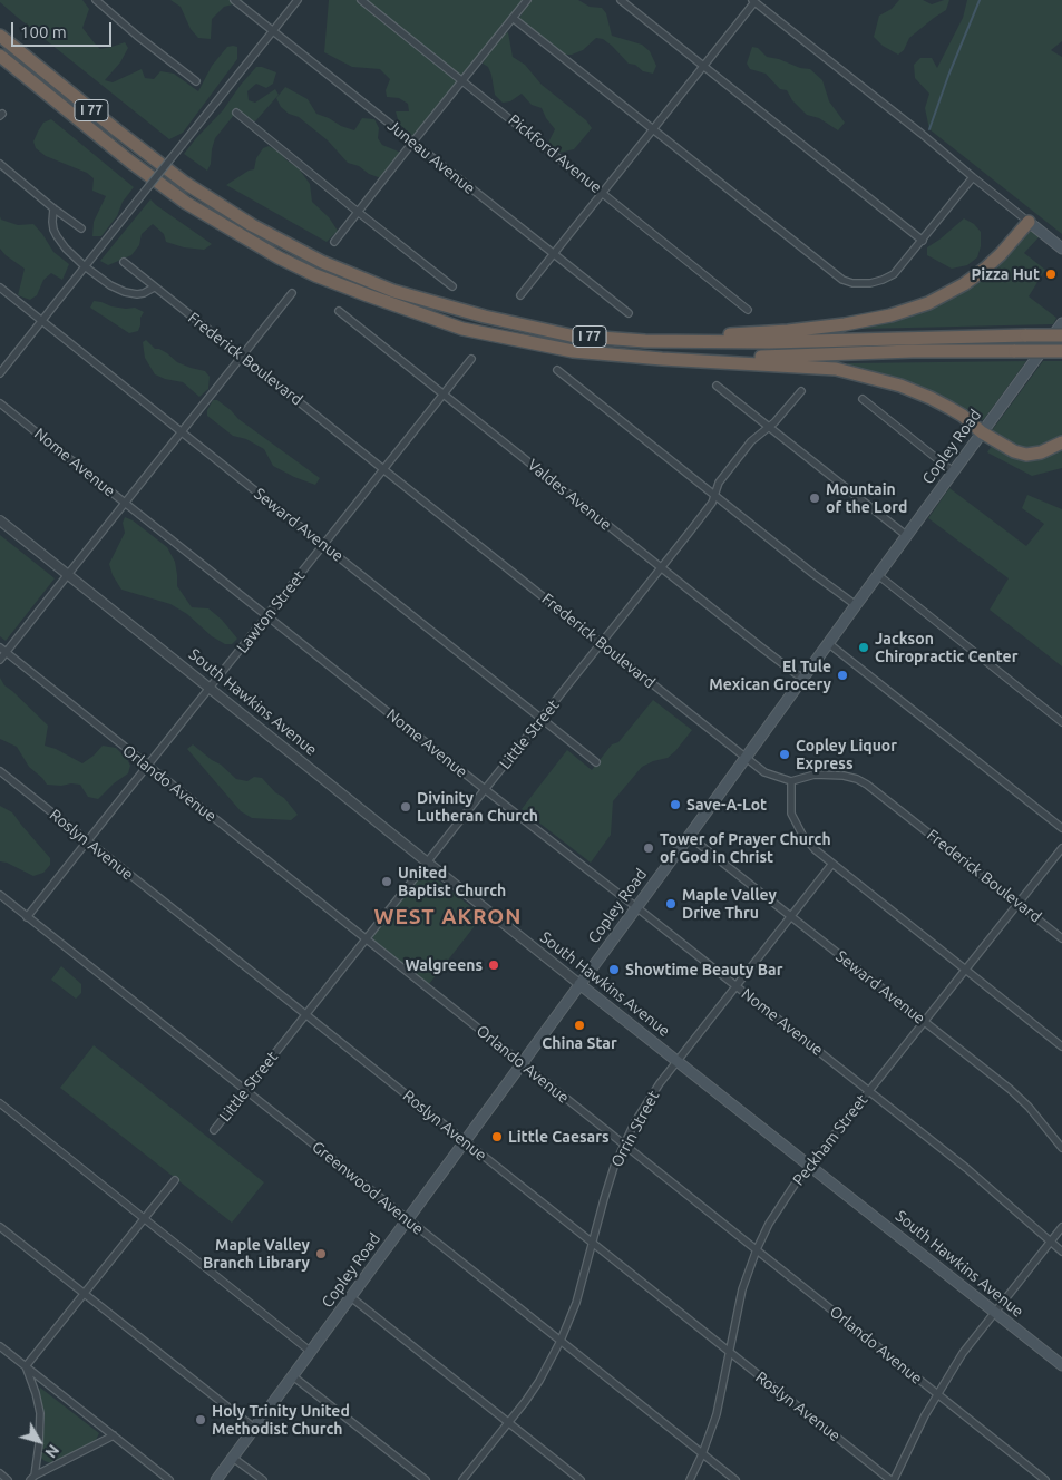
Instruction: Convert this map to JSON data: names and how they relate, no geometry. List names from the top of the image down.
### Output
{
  "streets": {
    "highway": ["I 77"],
    "main road": ["Copley Road", "South Hawkins Avenue"],
    "street": [
      "Pickford Avenue",
      "Juneau Avenue",
      "Frederick Boulevard",
      "Nome Avenue",
      "Valdes Avenue",
      "Seward Avenue",
      "Lawton Street",
      "Little Street",
      "Orlando Avenue",
      "Roslyn Avenue",
      "Orrin Street",
      "Peckham Street",
      "Greenwood Avenue"
    ]
  },
  "crossings": [
    ["Frederick Boulevard", "Copley Road"],
    ["Frederick Boulevard", "Lawton Street"],
    ["Frederick Boulevard", "Little Street"],
    ["Frederick Boulevard", "Peckham Street"],
    ["Copley Road", "Nome Avenue"],
    ["Copley Road", "Valdes Avenue"],
    ["Copley Road", "Seward Avenue"],
    ["Copley Road", "South Hawkins Avenue"],
    ["Copley Road", "Orlando Avenue"],
    ["Copley Road", "Roslyn Avenue"],
    ["Copley Road", "Greenwood Avenue"],
    ["Nome Avenue", "Lawton Street"],
    ["Nome Avenue", "Little Street"],
    ["Nome Avenue", "Orrin Street"],
    ["Nome Avenue", "Peckham Street"],
    ["Valdes Avenue", "Lawton Street"],
    ["Valdes Avenue", "Little Street"],
    ["Seward Avenue", "Lawton Street"],
    ["Seward Avenue", "Little Street"],
    ["Seward Avenue", "Orrin Street"],
    ["Seward Avenue", "Peckham Street"],
    ["Lawton Street", "South Hawkins Avenue"],
    ["Lawton Street", "Orlando Avenue"],
    ["Lawton Street", "Roslyn Avenue"],
    ["Lawton Street", "Greenwood Avenue"],
    ["South Hawkins Avenue", "Little Street"],
    ["South Hawkins Avenue", "Orrin Street"],
    ["South Hawkins Avenue", "Peckham Street"],
    ["Little Street", "Orlando Avenue"],
    ["Little Street", "Roslyn Avenue"],
    ["Little Street", "Greenwood Avenue"],
    ["Orlando Avenue", "Orrin Street"],
    ["Orlando Avenue", "Peckham Street"],
    ["Roslyn Avenue", "Orrin Street"],
    ["Roslyn Avenue", "Peckham Street"],
    ["Orrin Street", "Greenwood Avenue"],
    ["Peckham Street", "Greenwood Avenue"]
  ],
  "districts": ["WEST AKRON"],
  "places": [
    "Pizza Hut",
    "Mountain of the Lord",
    "Jackson Chiropractic Center",
    "El Tule Mexican Grocery",
    "Copley Liquor Express",
    "Save-A-Lot",
    "Divinity Lutheran Church",
    "Tower of Prayer Church of God in Christ",
    "United Baptist Church",
    "Maple Valley Drive Thru",
    "Walgreens",
    "Showtime Beauty Bar",
    "China Star",
    "Little Caesars",
    "Maple Valley Branch Library",
    "Holy Trinity United Methodist Church"
  ],
  "scale_bar": "100 m",
  "north": "bottom right"
}
